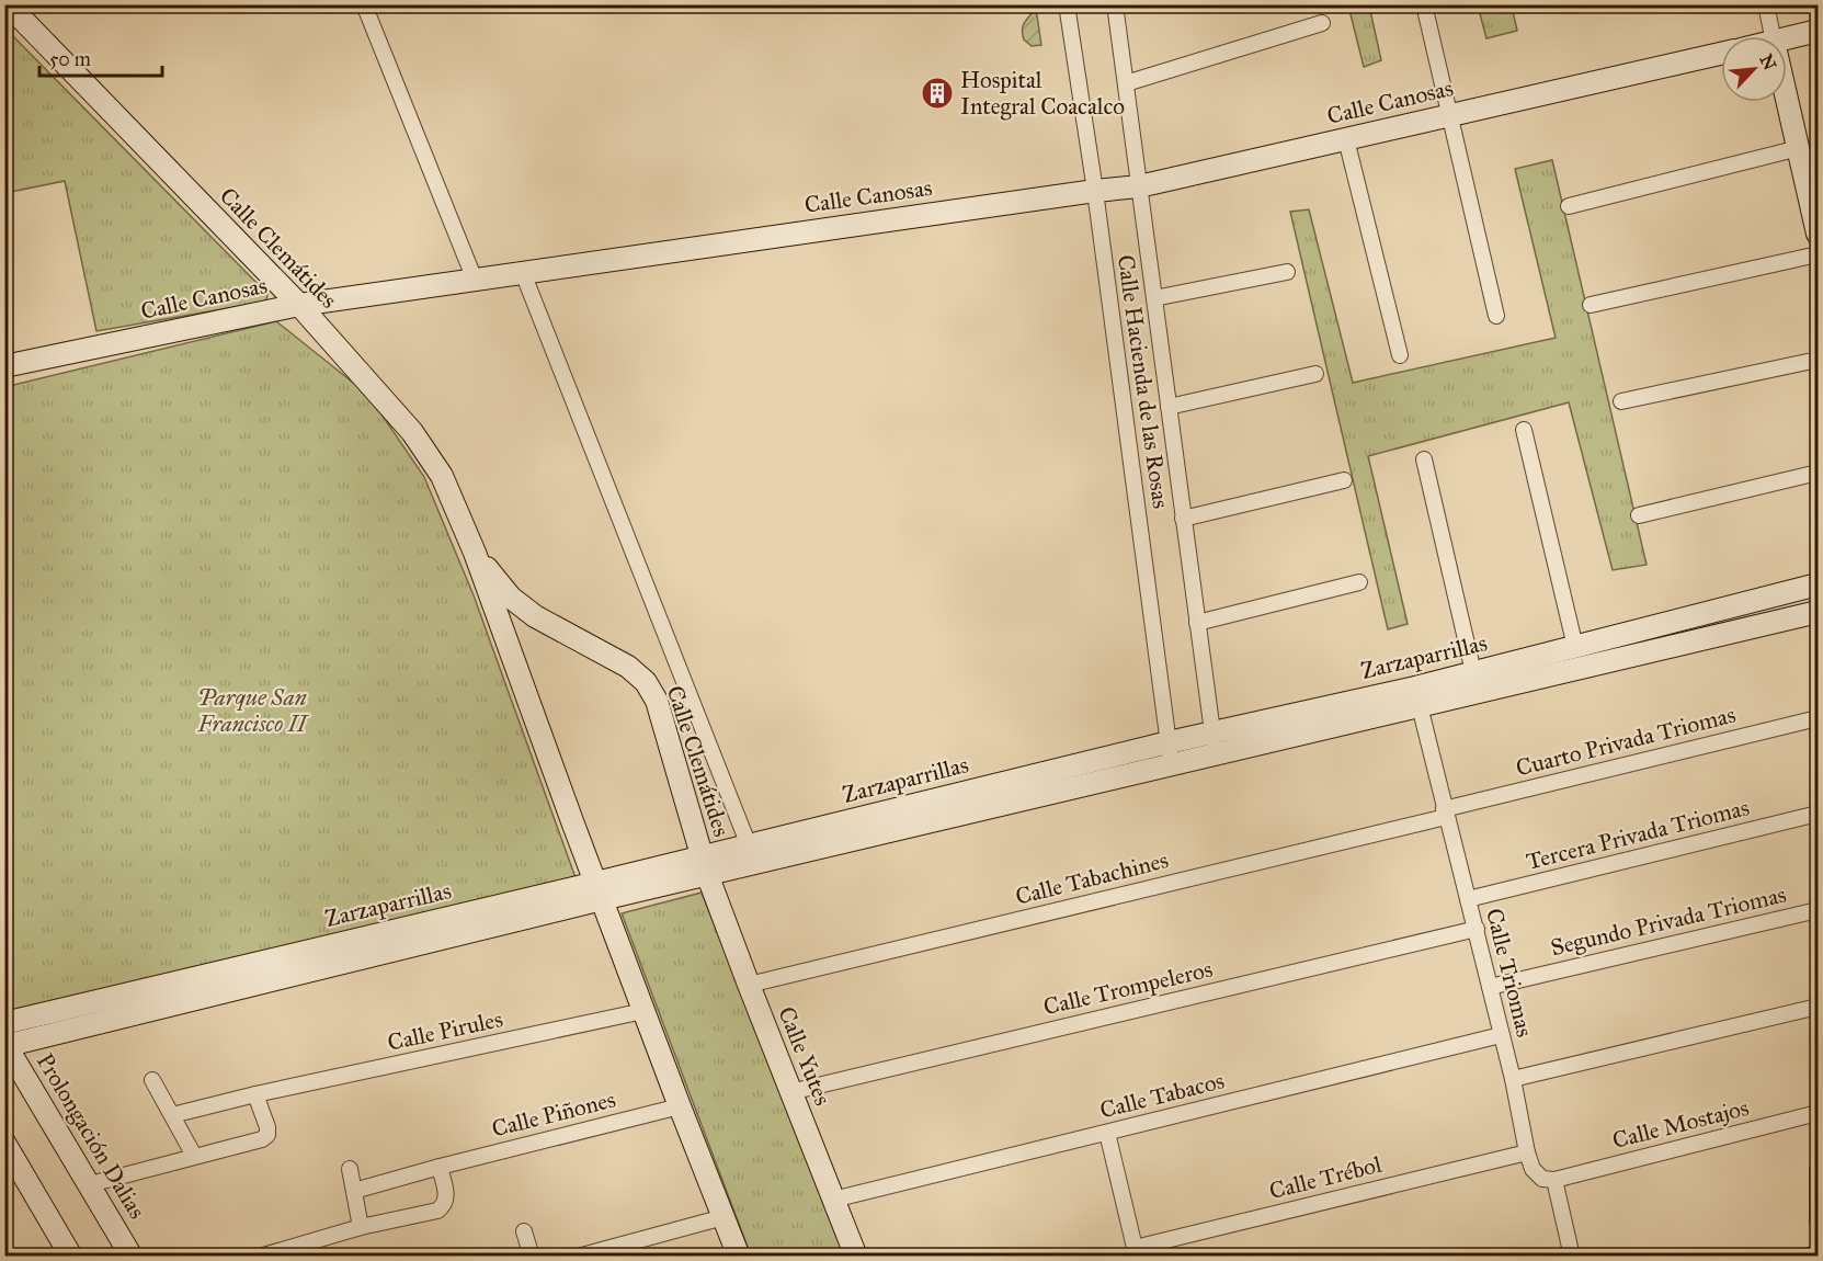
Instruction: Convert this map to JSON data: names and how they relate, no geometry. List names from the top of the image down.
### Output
{
  "streets": {
    "street": [
      "Calle Canosas",
      "Calle Clemátides",
      "Calle Hacienda de las Rosas",
      "Zarzaparrillas",
      "Cuarto Privada Triomas",
      "Tercera Privada Triomas",
      "Calle Tabachines",
      "Segundo Privada Triomas",
      "Calle Triomas",
      "Calle Trompeleros",
      "Calle Pirules",
      "Calle Yutes",
      "Calle Tabacos",
      "Calle Piñones",
      "Calle Mostajos",
      "Prolongación Dalias",
      "Calle Trébol"
    ]
  },
  "crossings": [
    ["Calle Canosas", "Calle Clemátides"],
    ["Calle Canosas", "Calle Hacienda de las Rosas"],
    ["Calle Clemátides", "Zarzaparrillas"],
    ["Calle Clemátides", "Calle Yutes"],
    ["Calle Hacienda de las Rosas", "Zarzaparrillas"],
    ["Zarzaparrillas", "Calle Triomas"],
    ["Zarzaparrillas", "Calle Yutes"],
    ["Zarzaparrillas", "Prolongación Dalias"],
    ["Cuarto Privada Triomas", "Calle Tabachines"],
    ["Cuarto Privada Triomas", "Calle Triomas"],
    ["Tercera Privada Triomas", "Calle Triomas"],
    ["Calle Tabachines", "Calle Triomas"],
    ["Calle Tabachines", "Calle Yutes"],
    ["Segundo Privada Triomas", "Calle Triomas"],
    ["Calle Triomas", "Calle Trompeleros"],
    ["Calle Triomas", "Calle Tabacos"],
    ["Calle Triomas", "Calle Mostajos"],
    ["Calle Triomas", "Calle Trébol"],
    ["Calle Trompeleros", "Calle Yutes"],
    ["Calle Yutes", "Calle Tabacos"]
  ],
  "parks": ["Parque San Francisco II"],
  "places": {
    "building": ["Hospital Integral Coacalco"]
  },
  "scale_bar": "50 m",
  "north": "top right"
}
